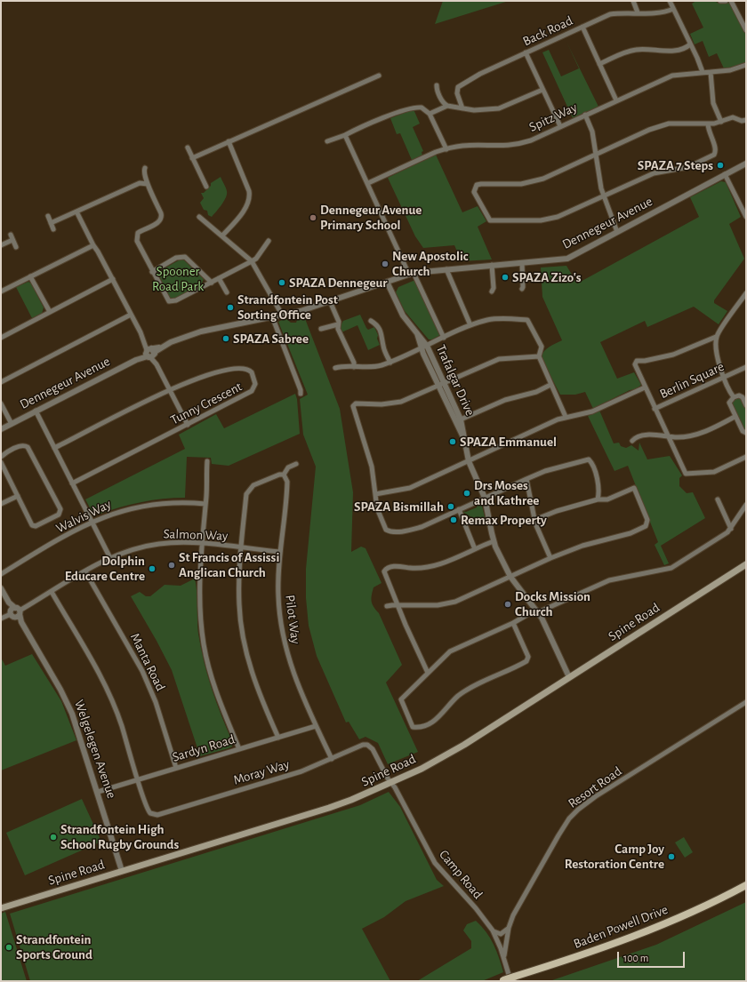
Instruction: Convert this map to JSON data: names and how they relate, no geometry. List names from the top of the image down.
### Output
{
  "streets": {
    "main road": ["Spine Road", "Baden Powell Drive"],
    "street": [
      "Back Road",
      "Spitz Way",
      "Dennegeur Avenue",
      "Trafalgar Drive",
      "Berlin Square",
      "Tunny Crescent",
      "Walvis Way",
      "Salmon Way",
      "Pilot Way",
      "Manta Road",
      "Sardyn Road",
      "Welgelegen Avenue",
      "Moray Way",
      "Resort Road",
      "Camp Road"
    ]
  },
  "crossings": [
    ["Dennegeur Avenue", "Trafalgar Drive"],
    ["Trafalgar Drive", "Spine Road"],
    ["Salmon Way", "Pilot Way"],
    ["Salmon Way", "Manta Road"],
    ["Salmon Way", "Welgelegen Avenue"],
    ["Salmon Way", "Moray Way"],
    ["Pilot Way", "Sardyn Road"],
    ["Pilot Way", "Moray Way"],
    ["Spine Road", "Welgelegen Avenue"],
    ["Spine Road", "Moray Way"],
    ["Spine Road", "Camp Road"],
    ["Manta Road", "Sardyn Road"],
    ["Sardyn Road", "Welgelegen Avenue"],
    ["Sardyn Road", "Moray Way"],
    ["Moray Way", "Camp Road"],
    ["Resort Road", "Camp Road"],
    ["Camp Road", "Baden Powell Drive"]
  ],
  "parks": ["Spooner Road Park"],
  "places": [
    "SPAZA 7 Steps",
    "Dennegeur Avenue Primary School",
    "New Apostolic Church",
    "SPAZA Zizo's",
    "SPAZA Dennegeur",
    "Strandfontein Post Sorting Office",
    "SPAZA Sabree",
    "SPAZA Emmanuel",
    "Drs Moses and Kathree",
    "SPAZA Bismillah",
    "Remax Property",
    "St Francis of Assissi Anglican Church",
    "Dolphin Educare Centre",
    "Docks Mission Church",
    "Strandfontein High School Rugby Grounds",
    "Camp Joy Restoration Centre",
    "Strandfontein Sports Ground"
  ],
  "scale_bar": "100 m"
}
